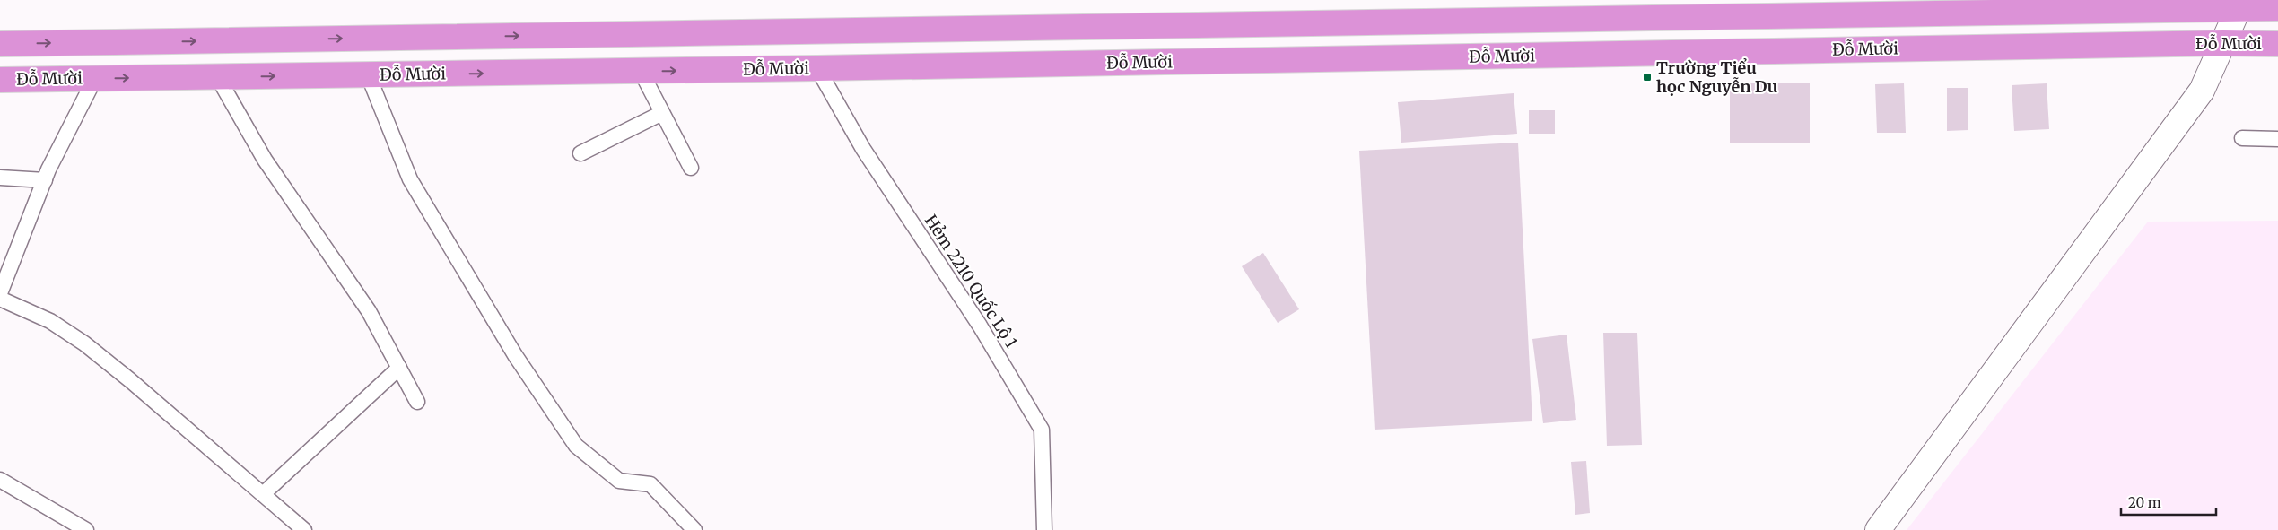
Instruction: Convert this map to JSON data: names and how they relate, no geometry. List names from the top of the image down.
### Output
{
  "streets": {
    "highway": ["Đỗ Mười"],
    "lane": ["Hẻm 2210 Quốc Lộ 1"]
  },
  "crossings": [
    ["Đỗ Mười", "Hẻm 2210 Quốc Lộ 1"]
  ],
  "places": {
    "transit": ["Trường Tiểu học Nguyễn Du"]
  },
  "scale_bar": "20 m"
}
